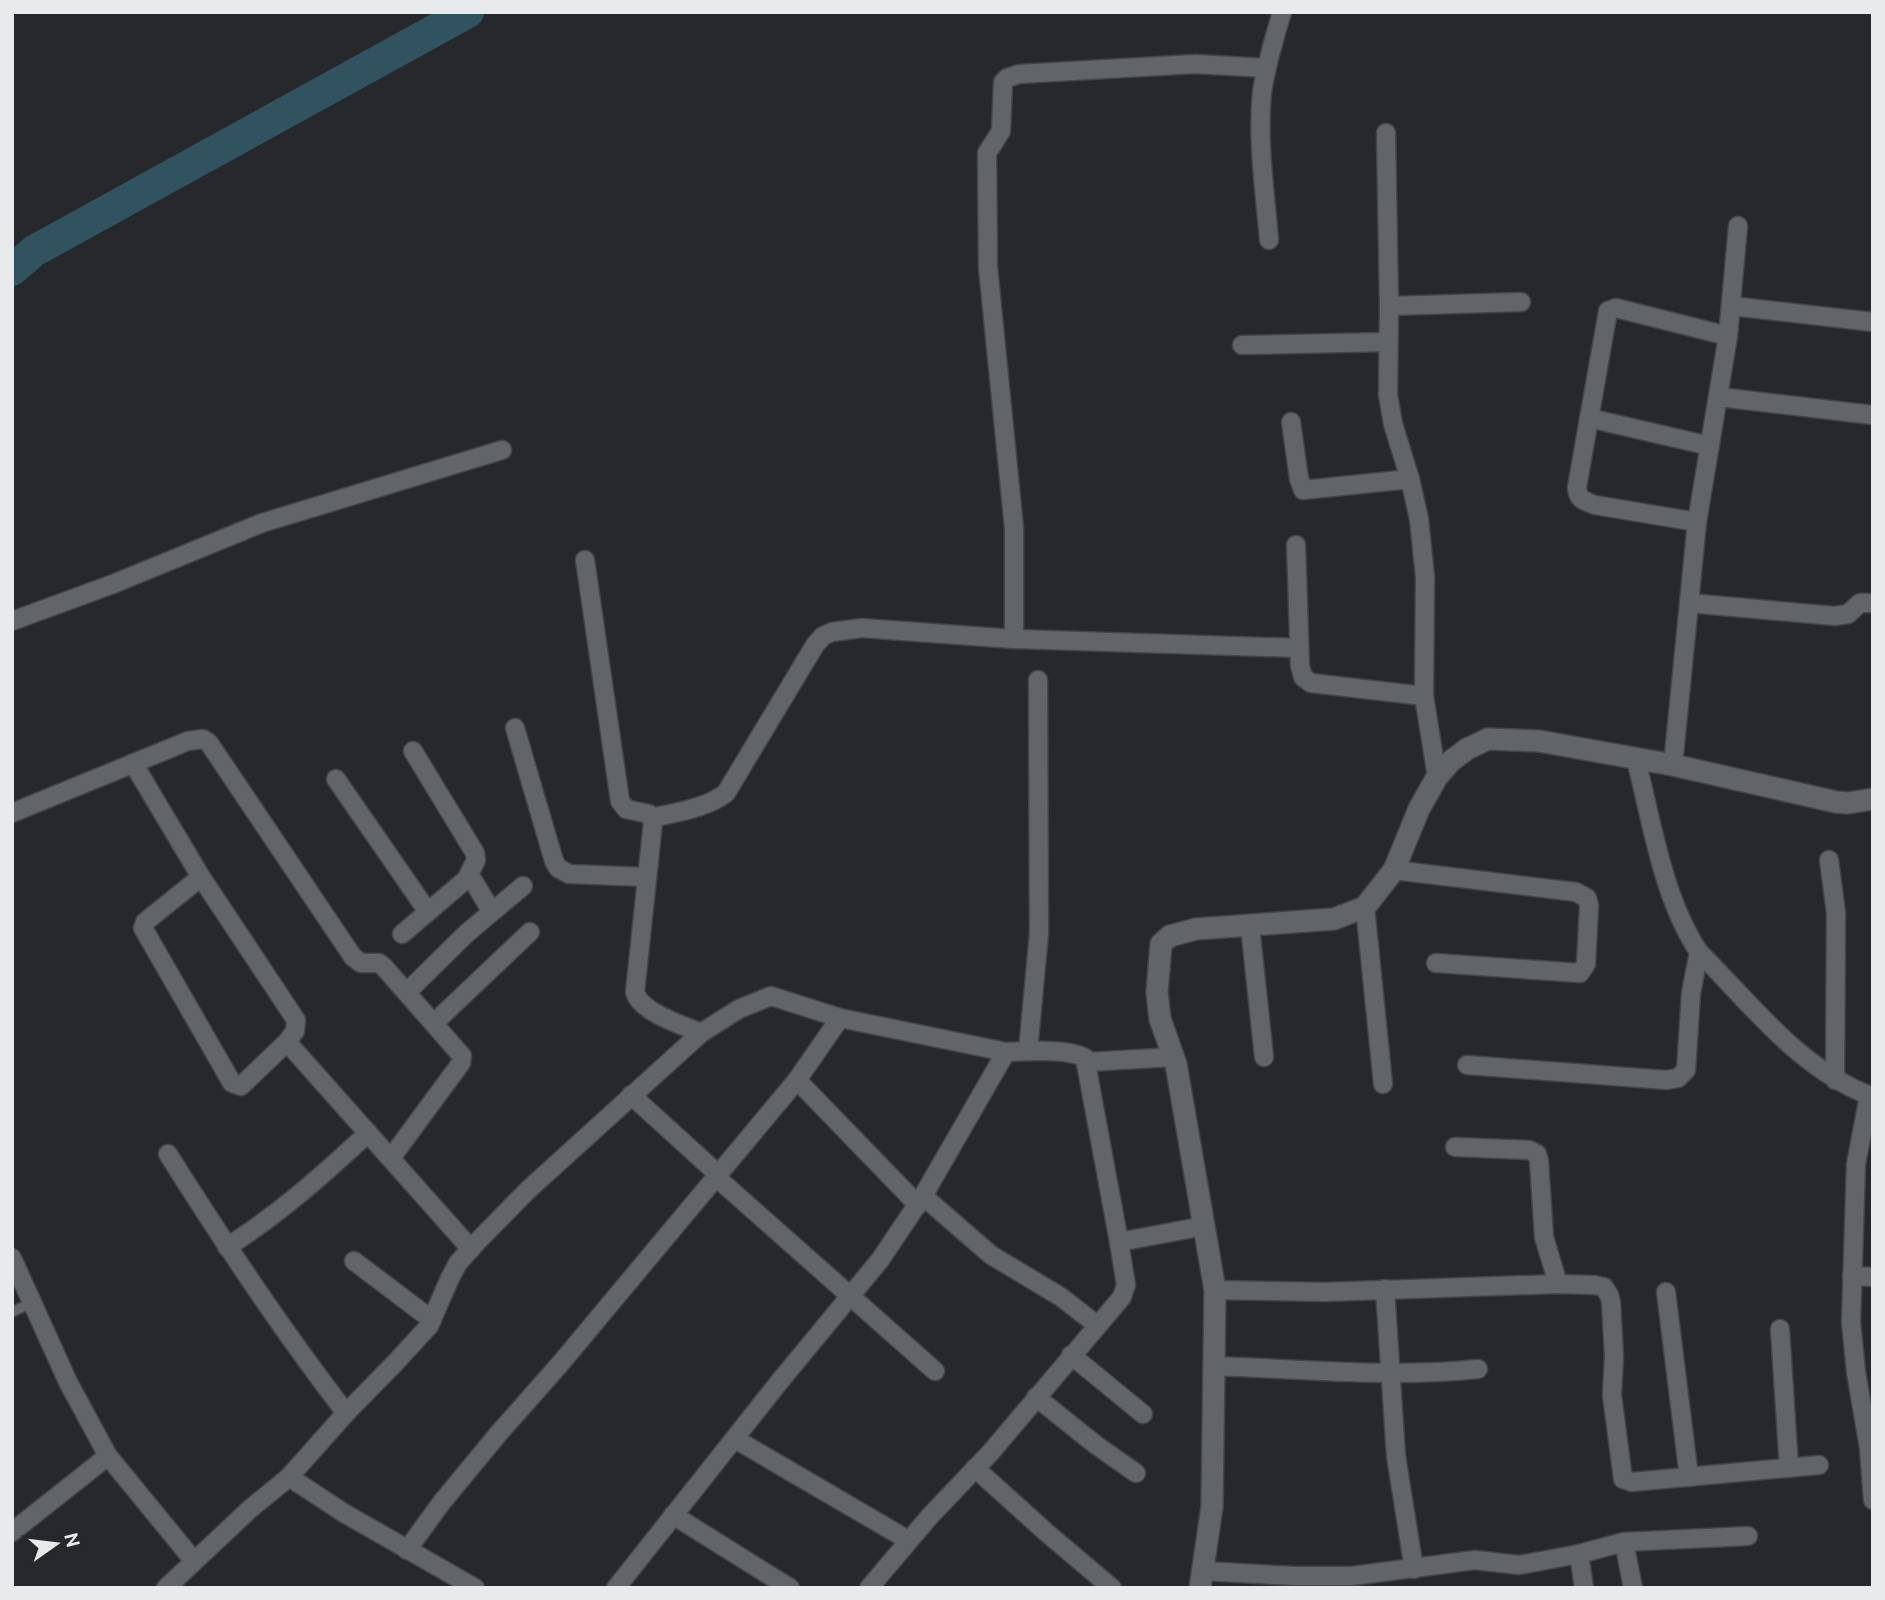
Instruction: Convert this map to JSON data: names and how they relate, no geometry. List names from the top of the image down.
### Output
{
  "north": "right"
}
